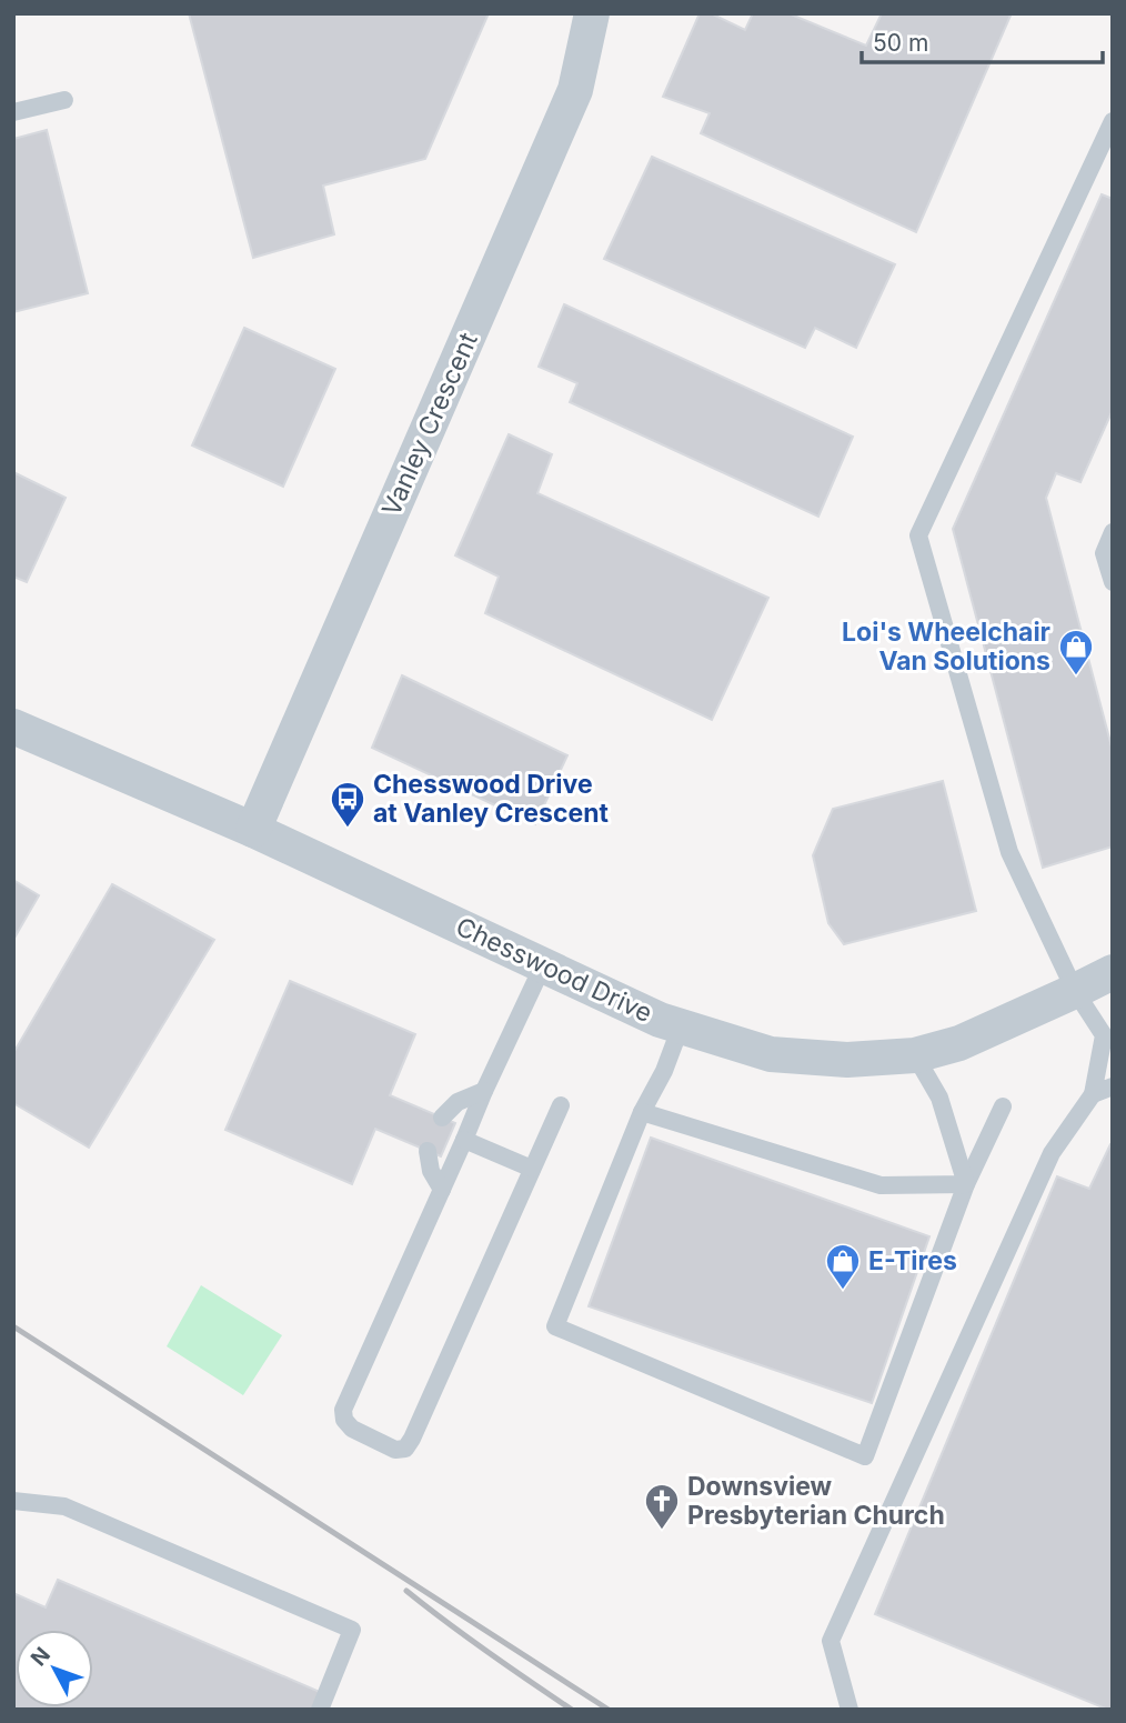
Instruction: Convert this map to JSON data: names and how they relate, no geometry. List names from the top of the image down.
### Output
{
  "streets": {
    "street": ["Vanley Crescent", "Chesswood Drive"]
  },
  "crossings": [
    ["Vanley Crescent", "Chesswood Drive"]
  ],
  "places": {
    "shop": ["Loi's Wheelchair Van Solutions", "E-Tires"],
    "bus stop": ["Chesswood Drive at Vanley Crescent"],
    "church": ["Downsview Presbyterian Church"]
  },
  "scale_bar": "50 m",
  "north": "top left"
}
